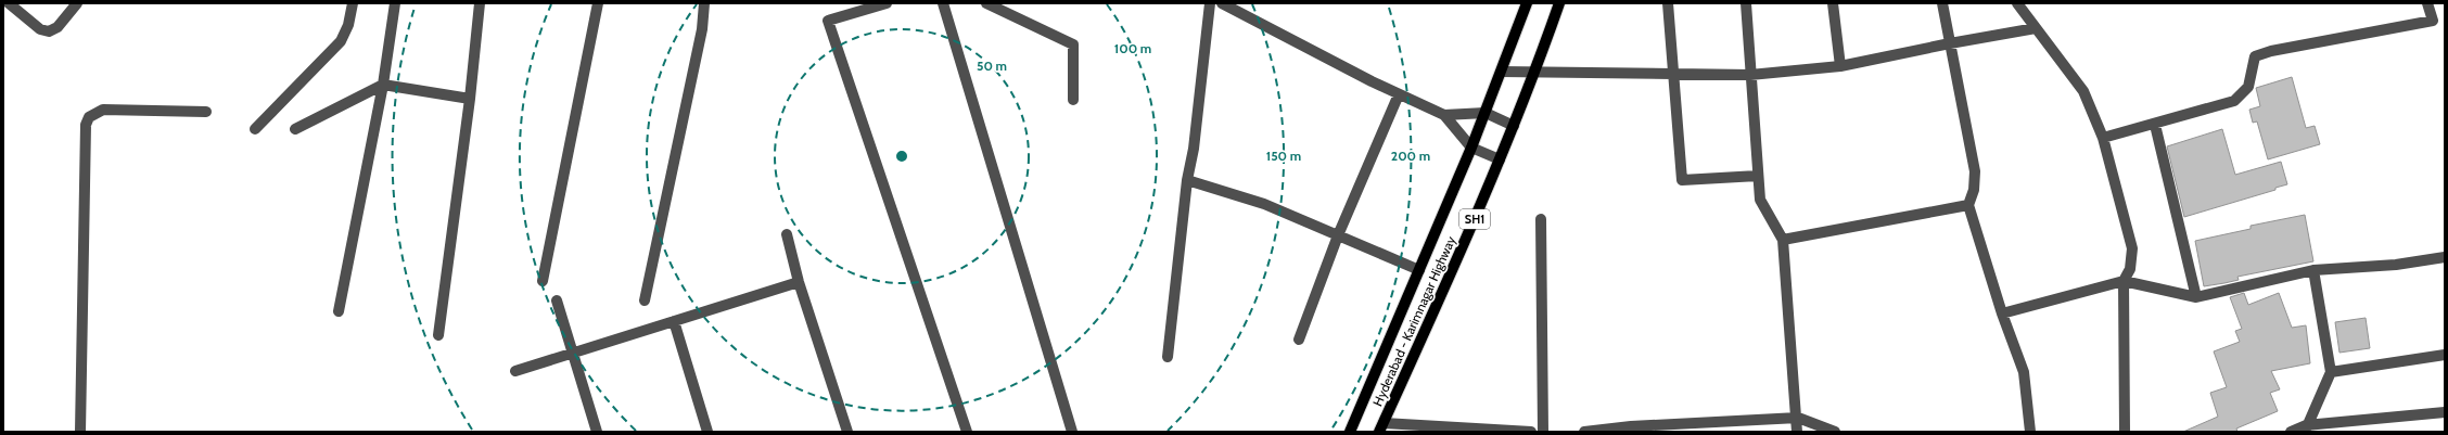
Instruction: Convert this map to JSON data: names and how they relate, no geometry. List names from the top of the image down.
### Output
{
  "streets": {
    "main road": ["SH1", "Hyderabad - Karimnagar Highway"]
  },
  "rings": [
    "100 m",
    "50 m",
    "150 m",
    "200 m"
  ]
}
